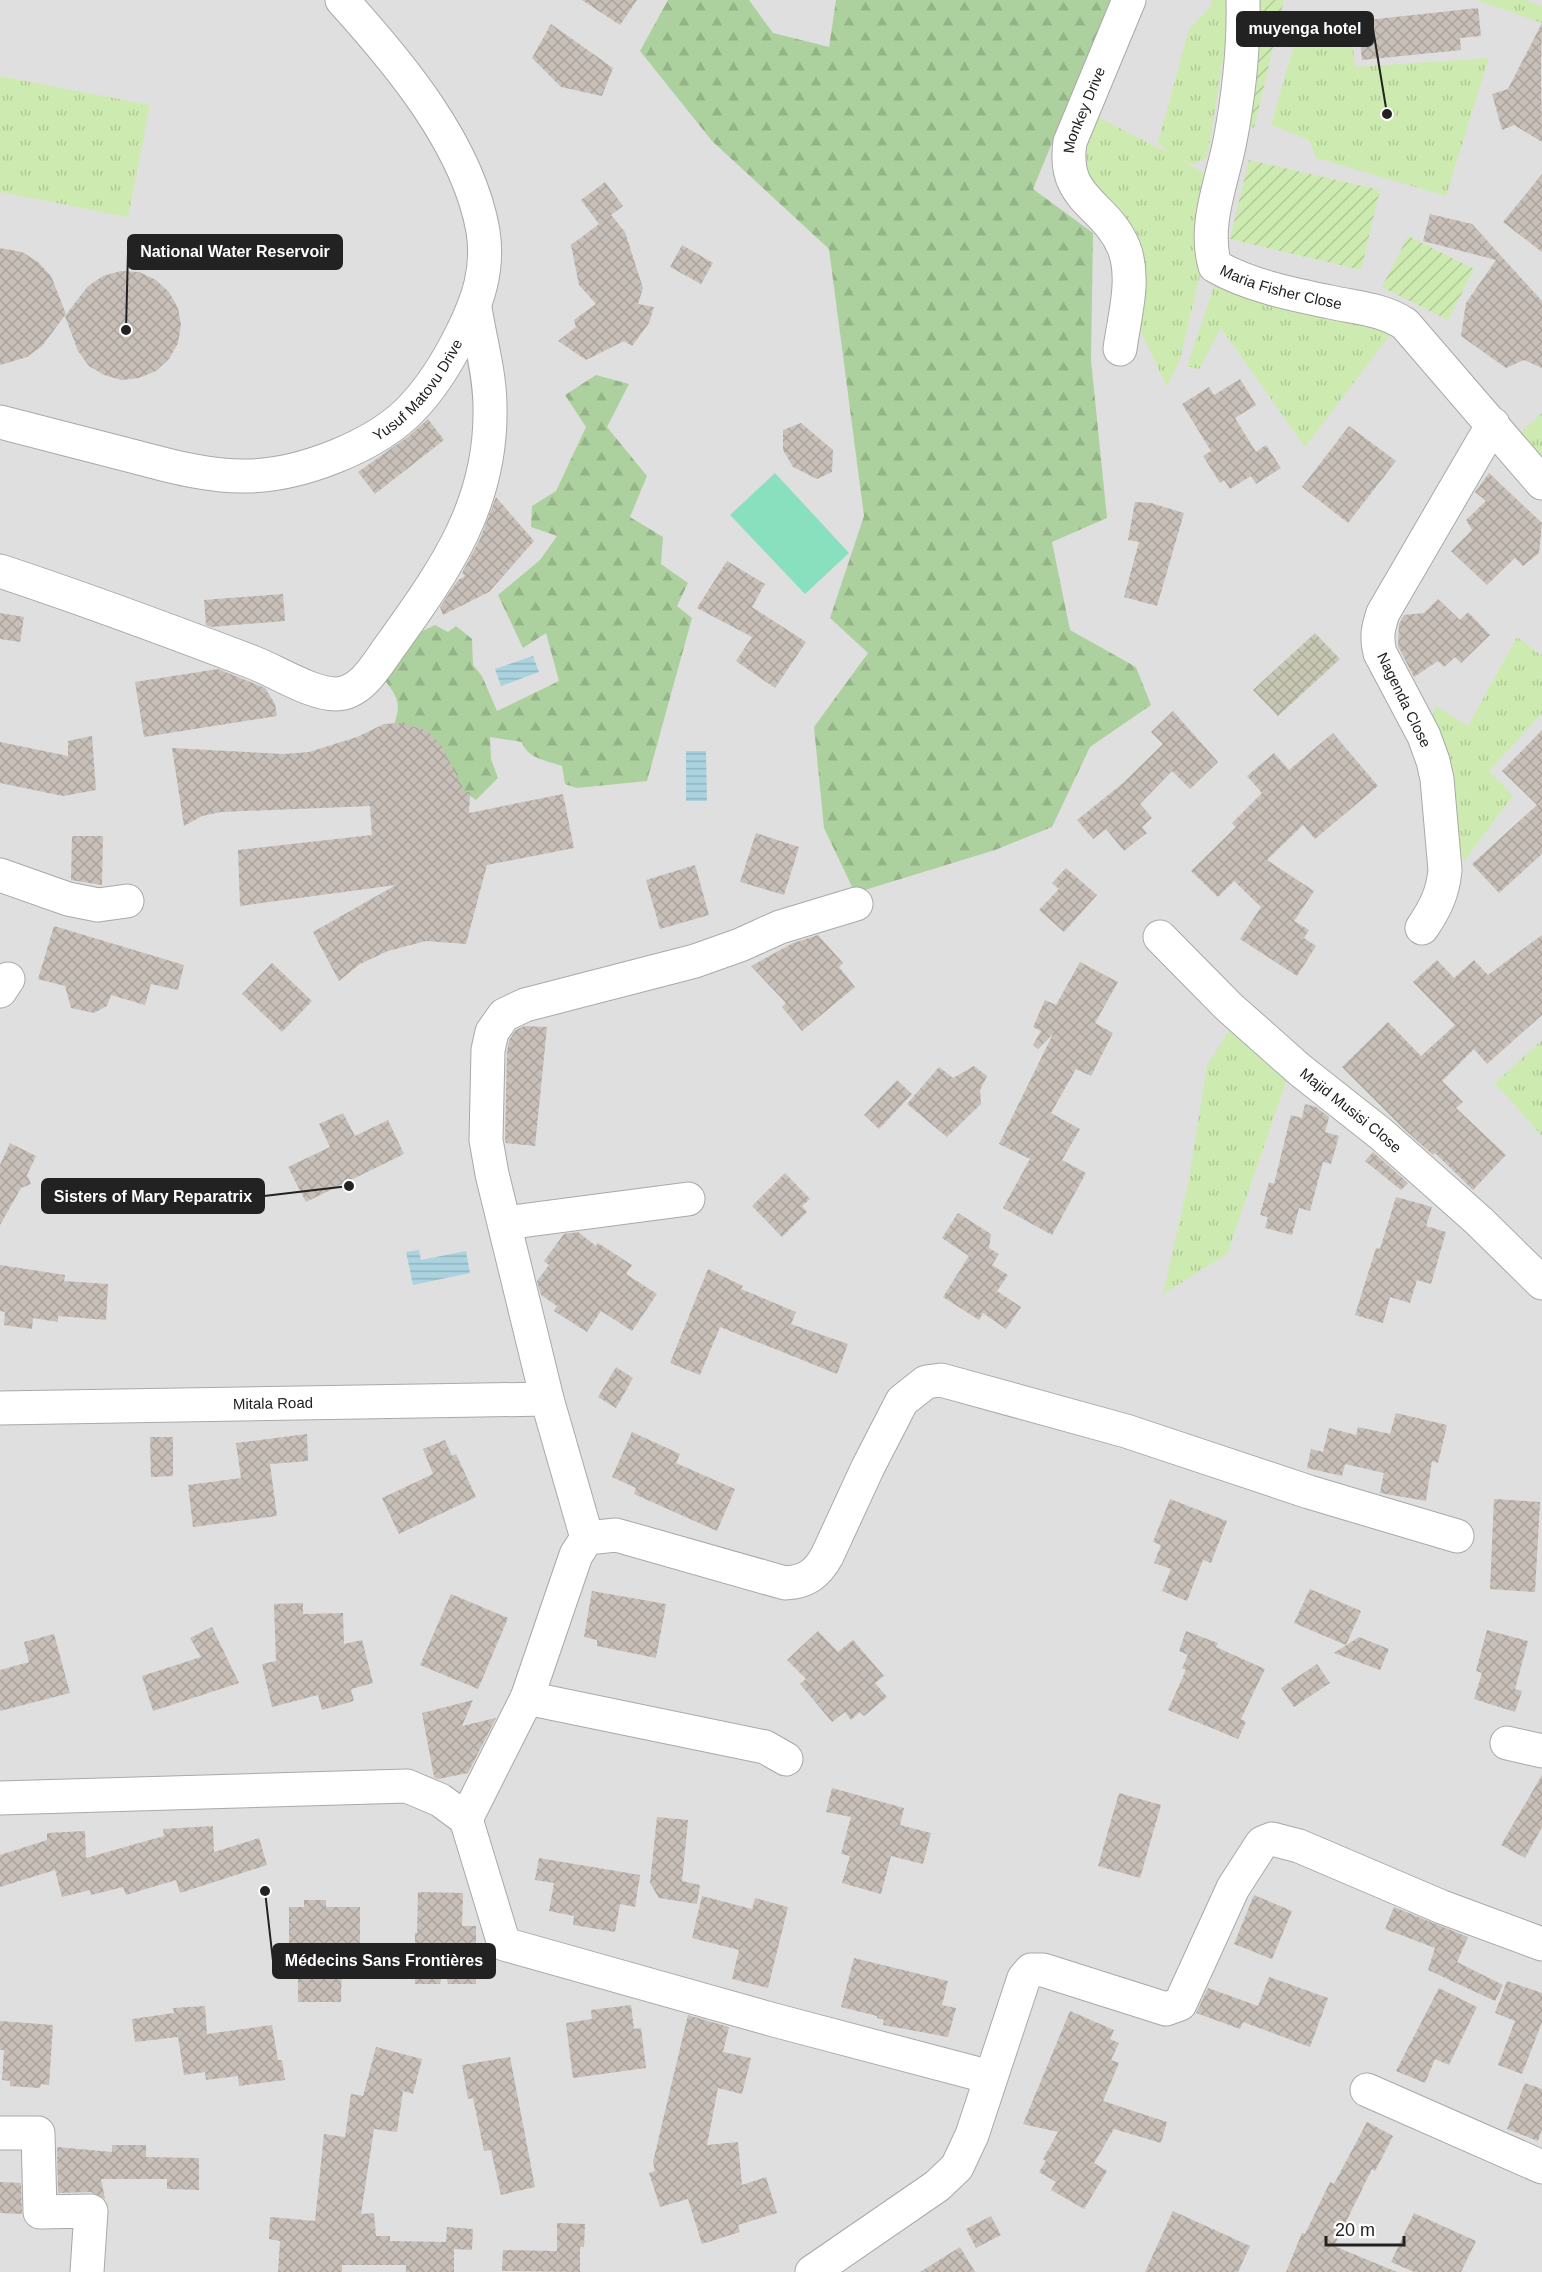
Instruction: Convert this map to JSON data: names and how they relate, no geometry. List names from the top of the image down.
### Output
{
  "streets": {
    "street": [
      "Monkey Drive",
      "Maria Fisher Close",
      "Yusuf Matovu Drive",
      "Nagenda Close",
      "Majid Musisi Close",
      "Mitala Road"
    ]
  },
  "crossings": [
    ["Maria Fisher Close", "Nagenda Close"]
  ],
  "places": [
    "muyenga hotel",
    "National Water Reservoir",
    "Sisters of Mary Reparatrix",
    "Médecins Sans Frontières"
  ],
  "scale_bar": "20 m"
}
